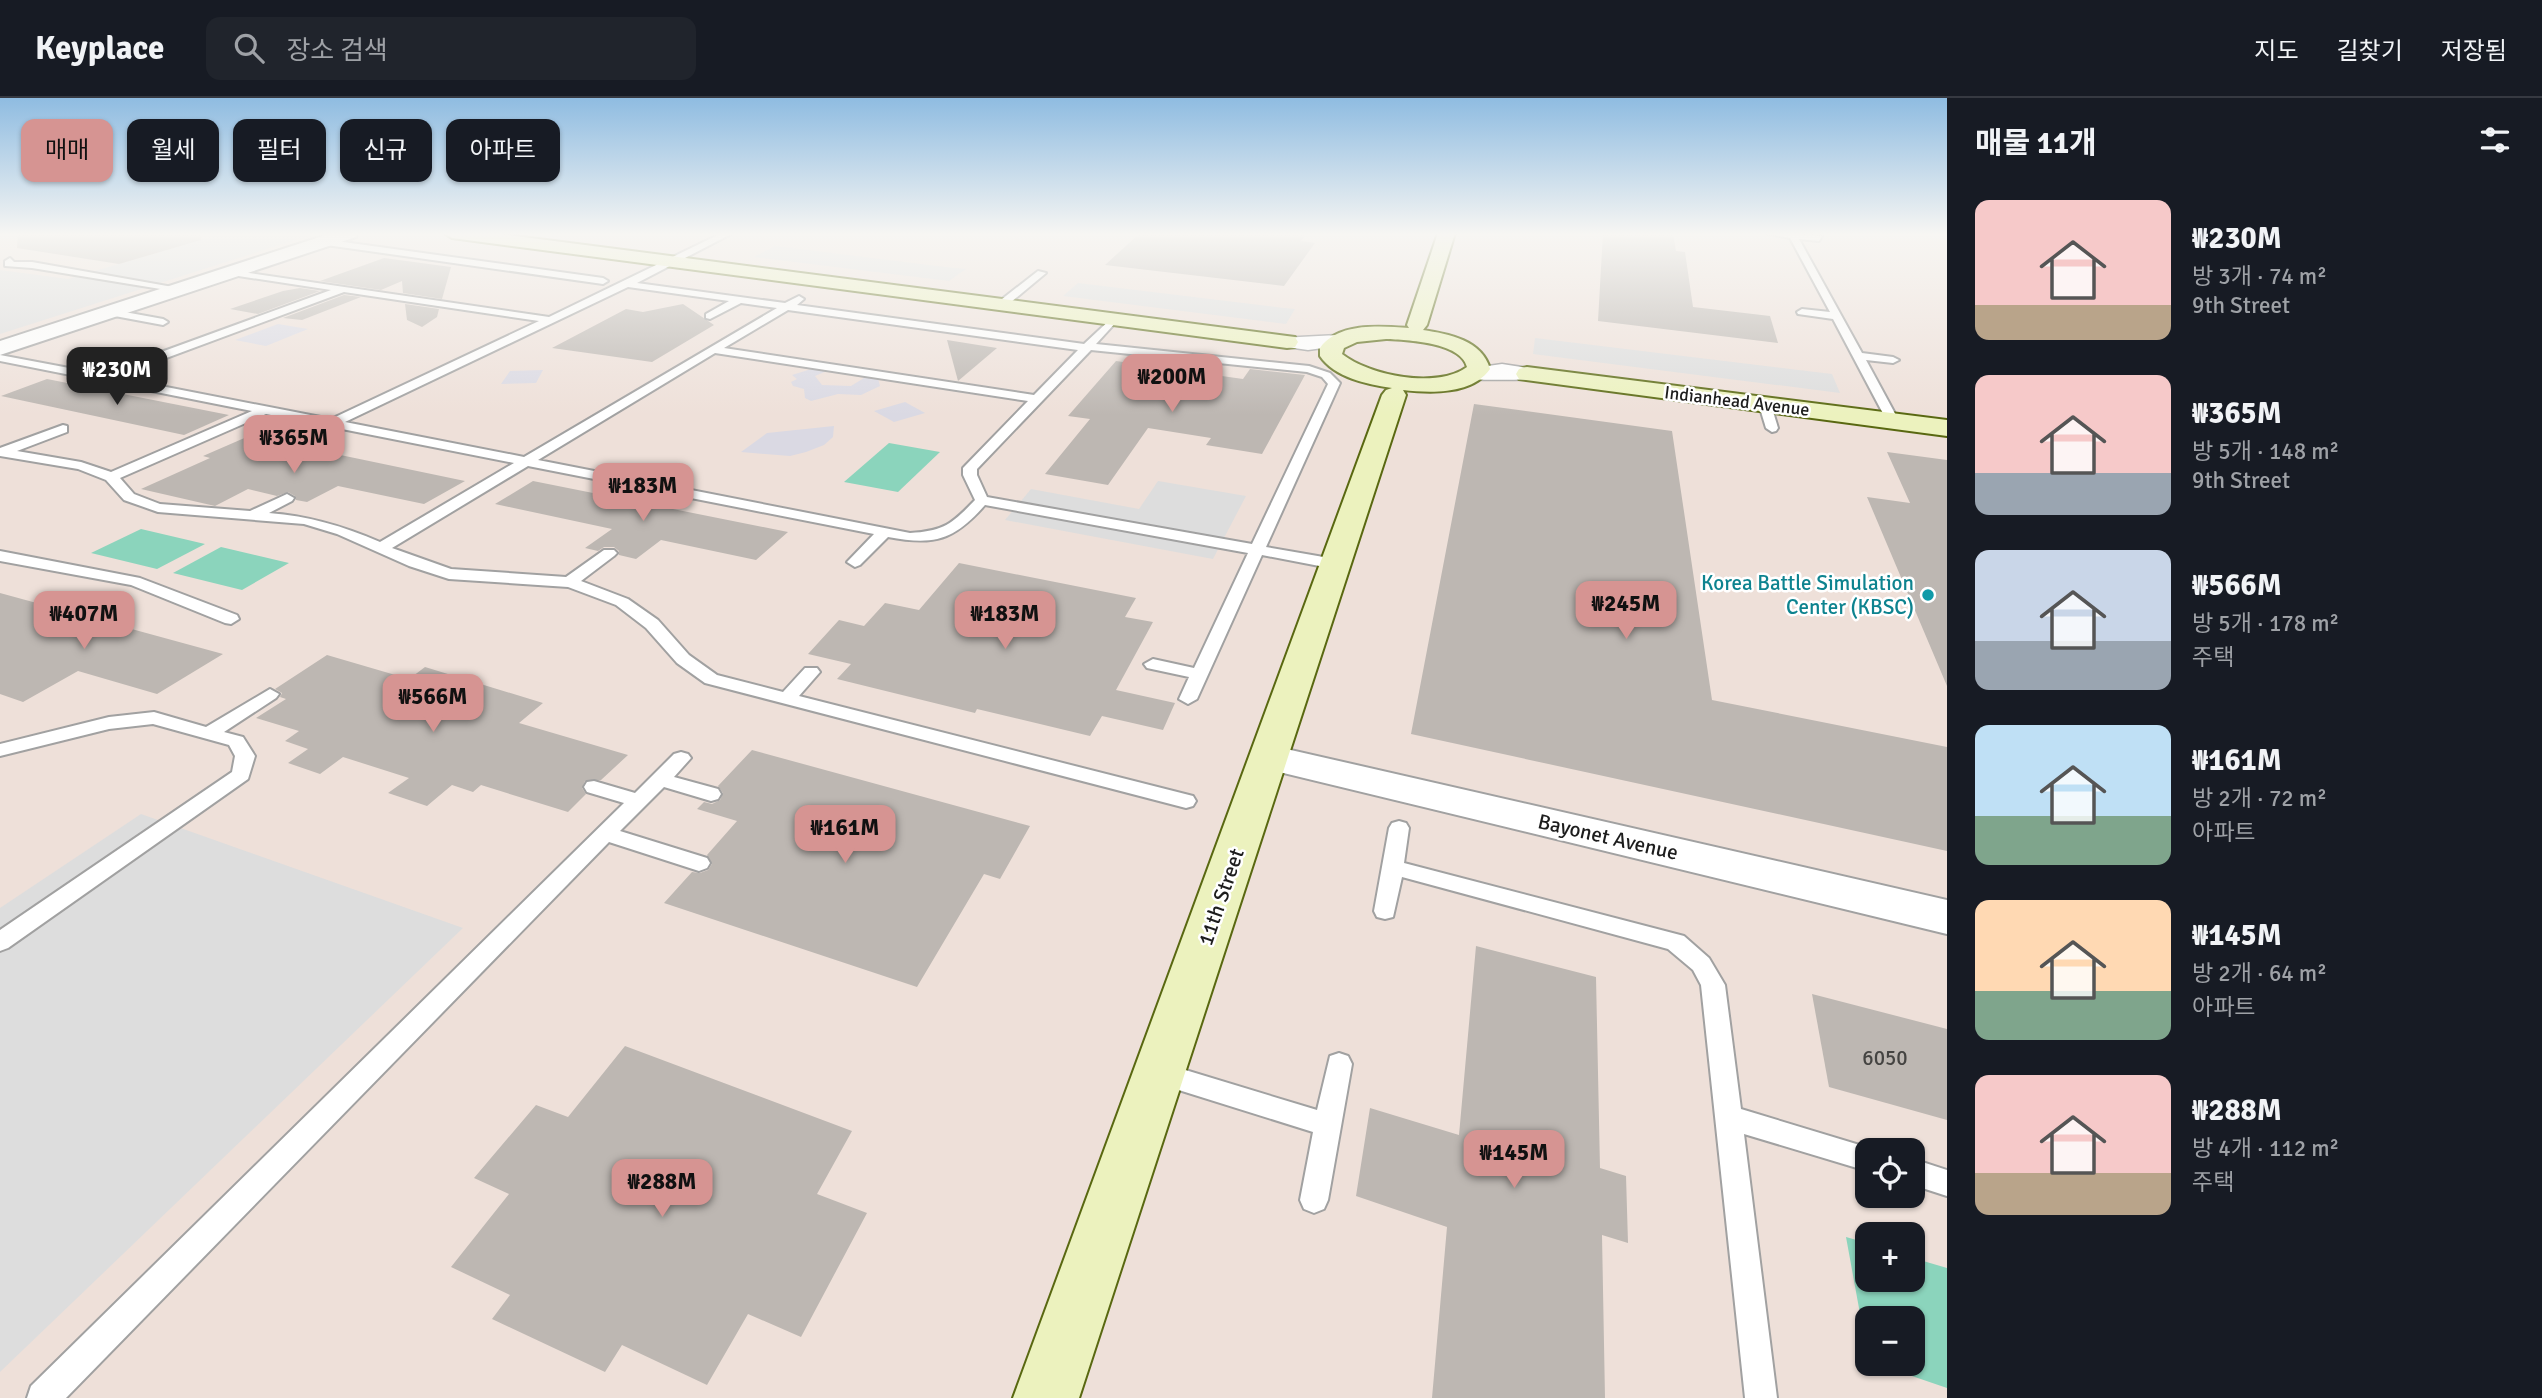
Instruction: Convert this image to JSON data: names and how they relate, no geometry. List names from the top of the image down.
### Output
{
  "streets": {
    "main road": ["Indianhead Avenue", "11th Street"],
    "street": ["Bayonet Avenue"]
  },
  "crossings": [
    ["Bayonet Avenue", "11th Street"]
  ],
  "places": ["Korea Battle Simulation Center (KBSC)"],
  "house_numbers": ["6050"],
  "page": {
    "header": "Keyplace",
    "search": "장소 검색",
    "nav": ["지도", "길찾기", "저장됨"],
    "heading": "매물 11개",
    "chip": [
      "매매",
      "월세",
      "필터",
      "신규",
      "아파트"
    ],
    "list": [
      {
        "name": "₩230M",
        "note": "방 3개 · 74 m² · 9th Street"
      },
      {
        "name": "₩365M",
        "note": "방 5개 · 148 m² · 9th Street"
      },
      {
        "name": "₩566M",
        "note": "방 5개 · 178 m² · 주택"
      },
      {
        "name": "₩161M",
        "note": "방 2개 · 72 m² · 아파트"
      },
      {
        "name": "₩145M",
        "note": "방 2개 · 64 m² · 아파트"
      },
      {
        "name": "₩288M",
        "note": "방 4개 · 112 m² · 주택"
      }
    ],
    "price": [
      "₩230M",
      "₩200M",
      "₩365M",
      "₩183M",
      "₩245M",
      "₩407M",
      "₩183M",
      "₩566M",
      "₩161M",
      "₩145M",
      "₩288M"
    ],
    "map_buttons": ["+", "−"]
  }
}
